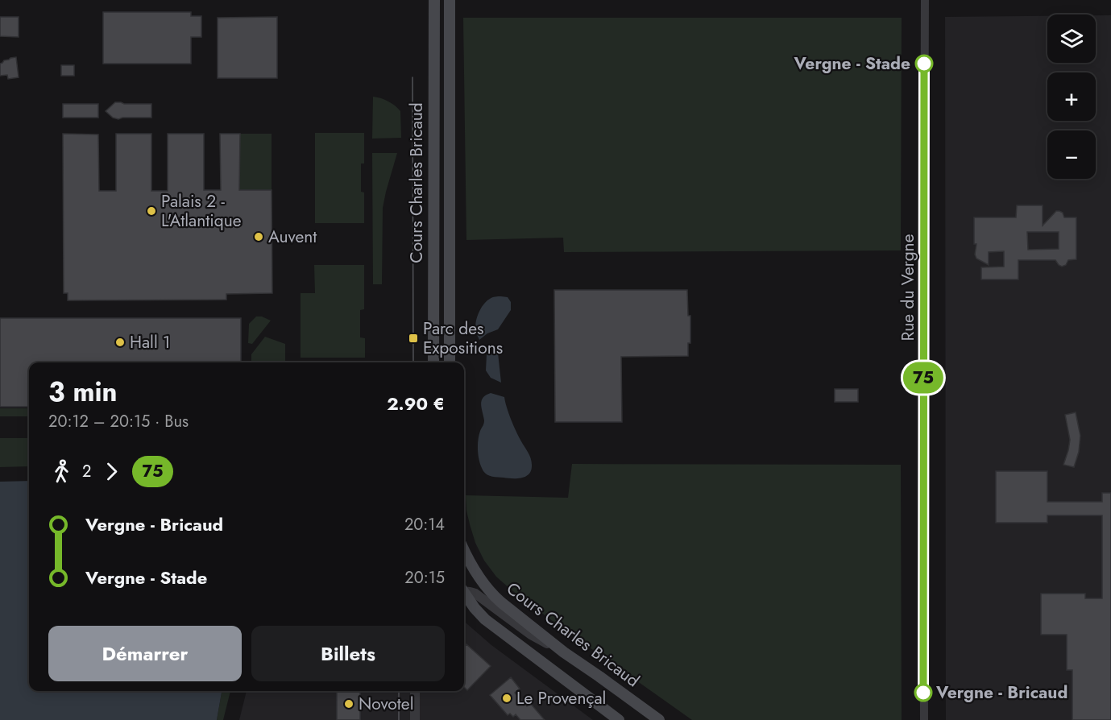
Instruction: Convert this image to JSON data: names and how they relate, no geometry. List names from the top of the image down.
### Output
{
  "streets": {
    "main road": ["Cours Charles Bricaud"],
    "street": ["Rue du Vergne"]
  },
  "places": {
    "other": [
      "Vergne - Stade",
      "Palais 2 - L'Atlantique",
      "Auvent",
      "Hall 1",
      "Vergne - Bricaud",
      "Le Provençal",
      "Novotel"
    ],
    "transit": ["Parc des Expositions"]
  },
  "lines": ["bus line 75"],
  "page": {
    "on_map": "75",
    "map_buttons": ["+", "−"],
    "heading": ["3 min", "20:12 – 20:15 · Bus", "2.90 €"],
    "legs": ["2", "75"],
    "list": [
      {
        "name": "Vergne - Bricaud",
        "value": "20:14"
      },
      {
        "name": "Vergne - Stade",
        "value": "20:15"
      }
    ],
    "buttons": ["Démarrer", "Billets"]
  }
}
